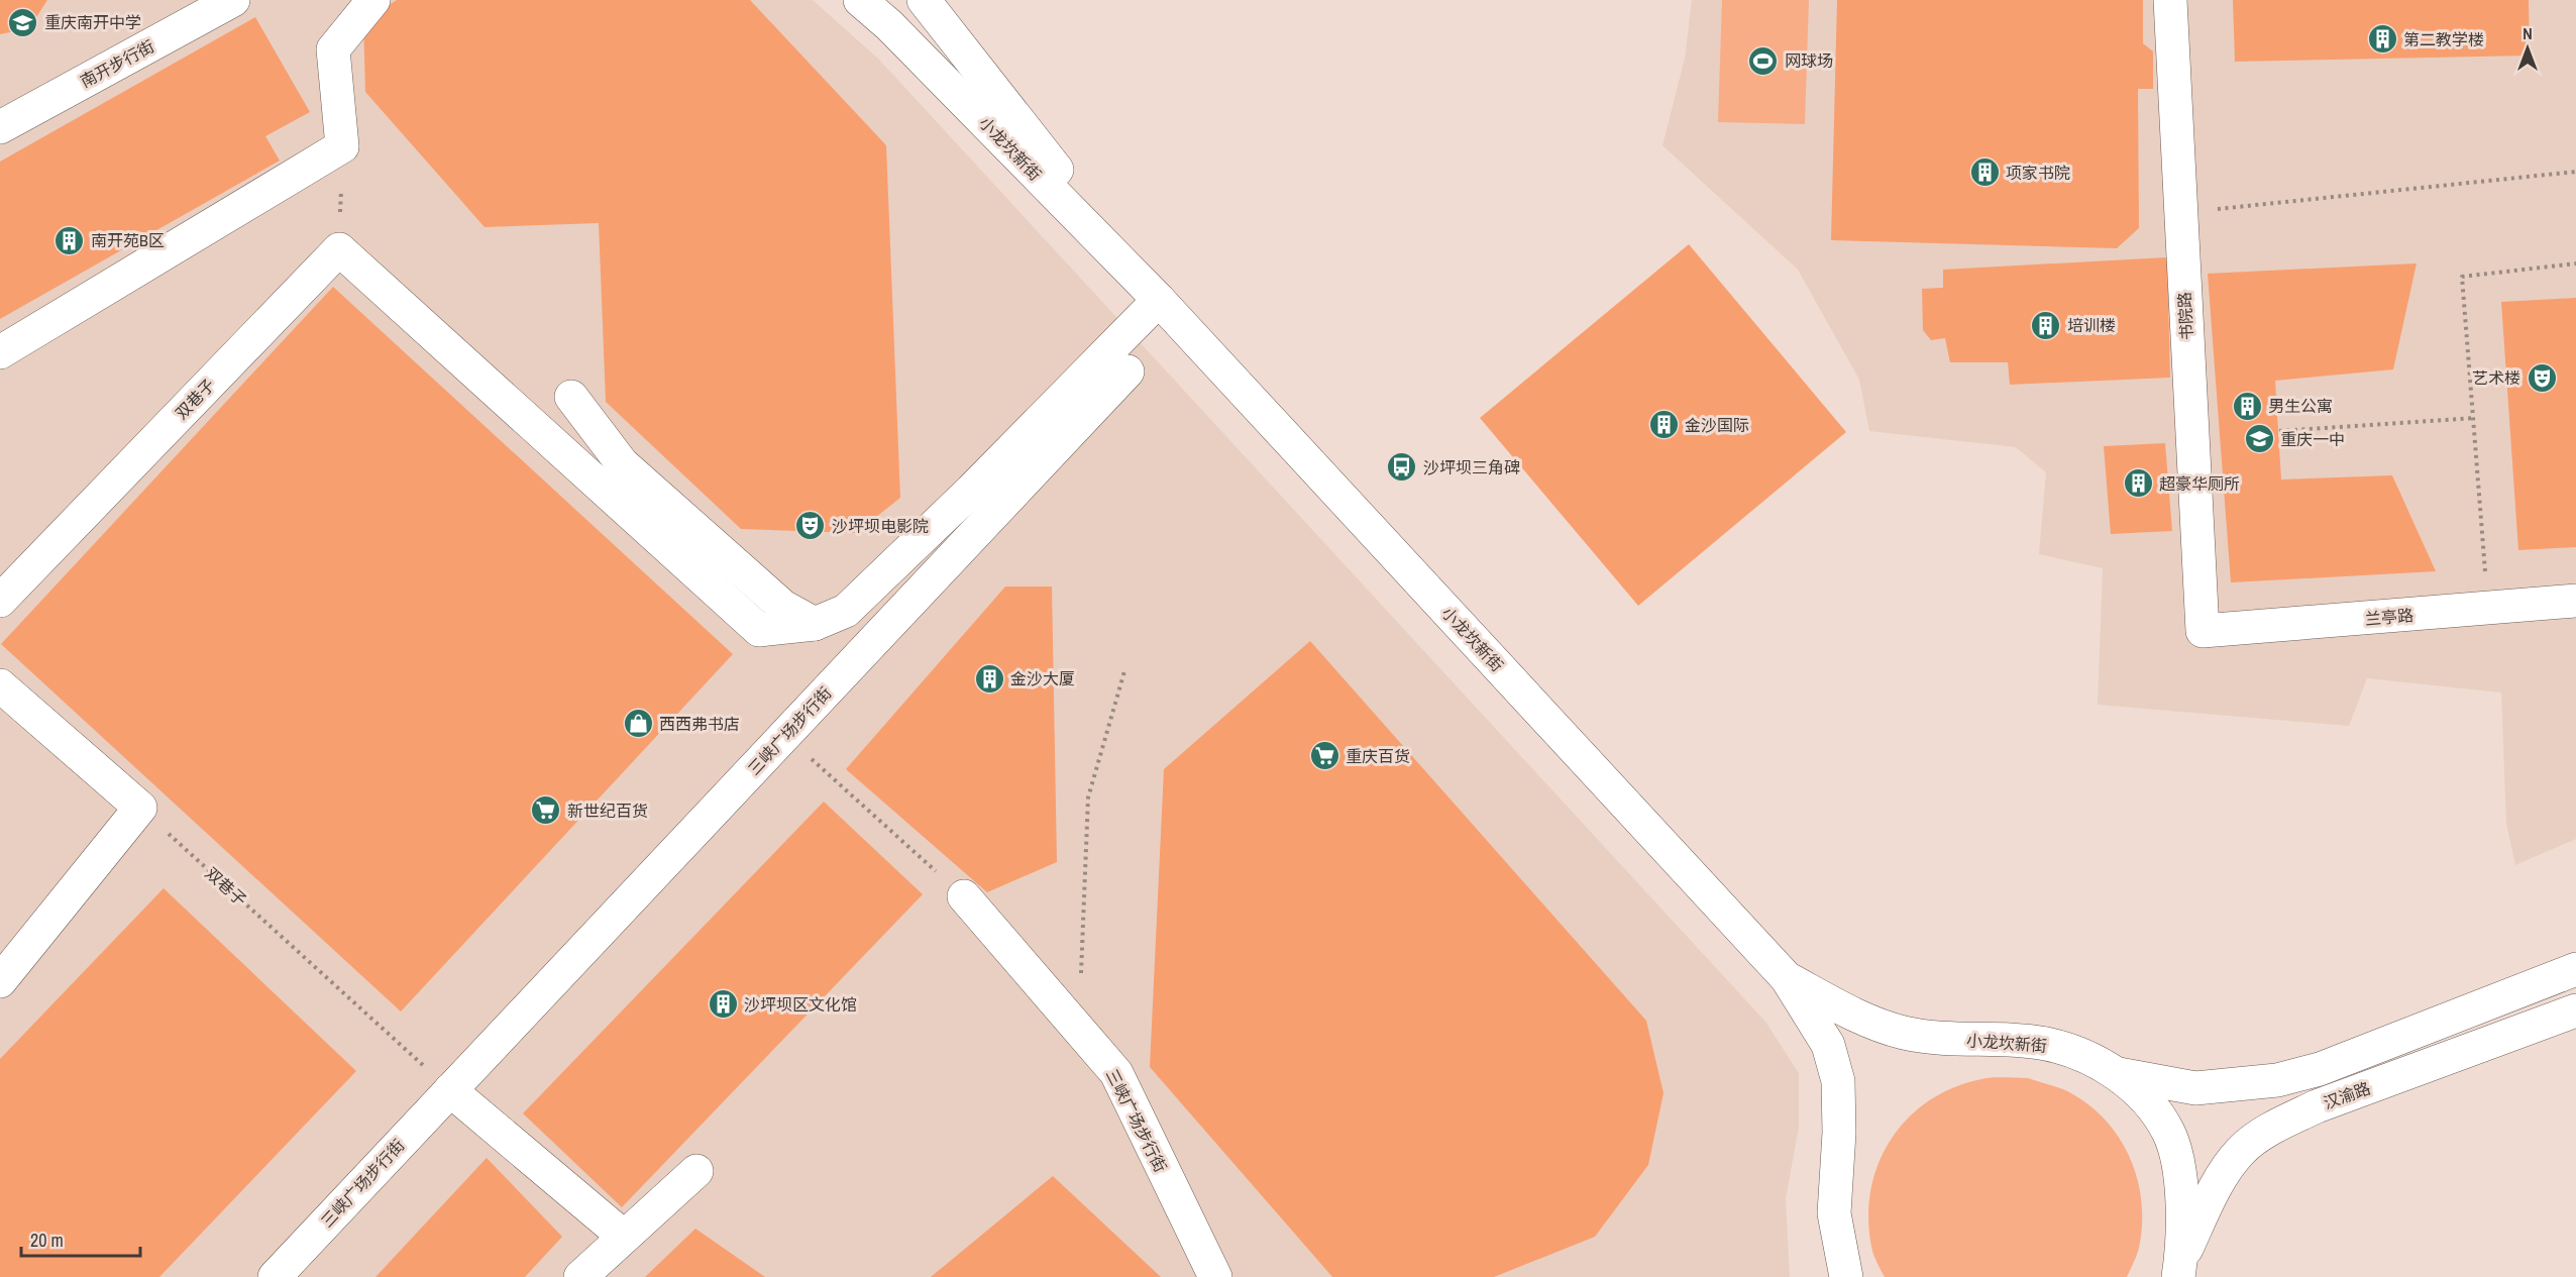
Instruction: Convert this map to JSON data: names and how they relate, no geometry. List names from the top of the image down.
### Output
{
  "streets": {
    "main road": [
      "南开步行街",
      "小龙坎新街",
      "书院路",
      "双巷子",
      "兰亭路",
      "三峡广场步行街",
      "汉渝路"
    ]
  },
  "crossings": [
    ["小龙坎新街", "汉渝路"],
    ["书院路", "兰亭路"],
    ["双巷子", "三峡广场步行街"]
  ],
  "places": {
    "school or university": ["重庆南开中学", "重庆一中"],
    "building": [
      "第二教学楼",
      "项家书院",
      "南开苑B区",
      "培训楼",
      "男生公寓",
      "金沙国际",
      "超豪华厕所",
      "金沙大厦",
      "沙坪坝区文化馆"
    ],
    "sports": ["网球场"],
    "theatre": ["艺术楼", "沙坪坝电影院"],
    "bus stop": ["沙坪坝三角碑"],
    "shop": ["西西弗书店"],
    "supermarket": ["重庆百货", "新世纪百货"]
  },
  "scale_bar": "20 m",
  "north": "top"
}
